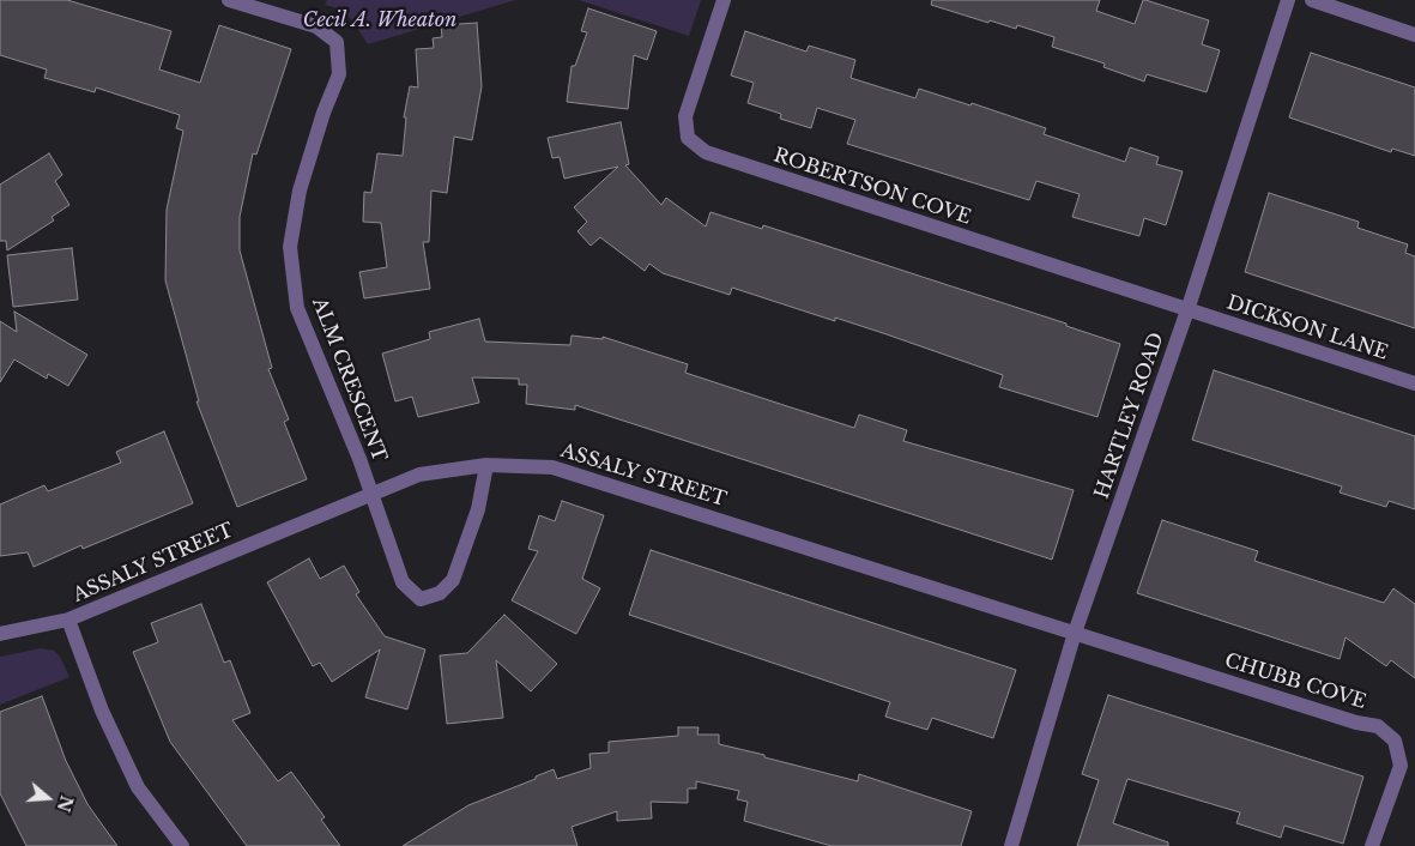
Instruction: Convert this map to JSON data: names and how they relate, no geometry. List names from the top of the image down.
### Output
{
  "streets": {
    "street": [
      "ROBERTSON COVE",
      "DICKSON LANE",
      "ALM CRESCENT",
      "HARTLEY ROAD",
      "ASSALY STREET",
      "CHUBB COVE"
    ]
  },
  "crossings": [
    ["ROBERTSON COVE", "DICKSON LANE"],
    ["ROBERTSON COVE", "HARTLEY ROAD"],
    ["DICKSON LANE", "HARTLEY ROAD"],
    ["ALM CRESCENT", "ASSALY STREET"],
    ["HARTLEY ROAD", "ASSALY STREET"],
    ["HARTLEY ROAD", "CHUBB COVE"],
    ["ASSALY STREET", "CHUBB COVE"]
  ],
  "parks": ["Cecil A. Wheaton"],
  "north": "right"
}
